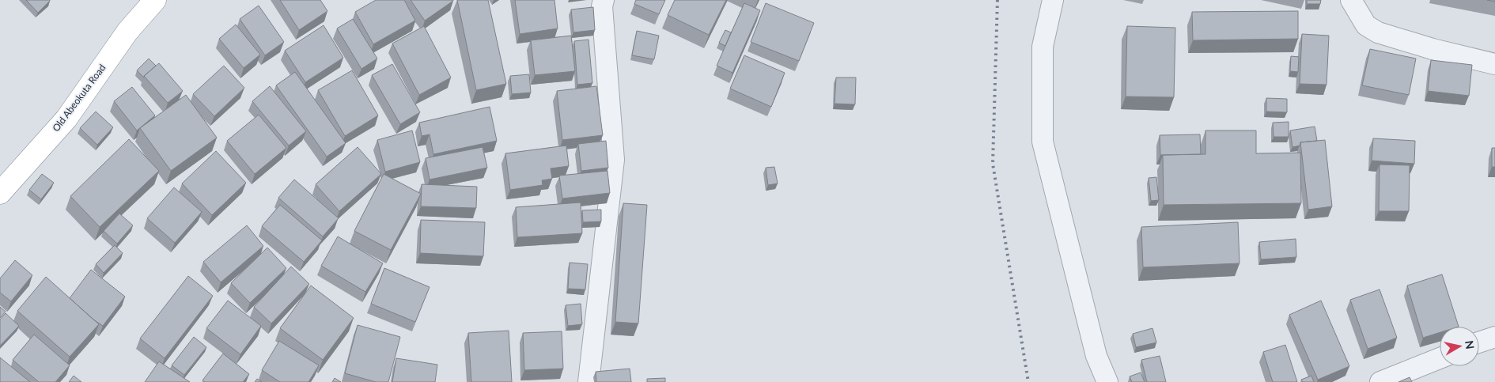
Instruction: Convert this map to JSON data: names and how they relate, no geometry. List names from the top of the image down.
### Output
{
  "streets": {
    "highway": ["Old Abeokuta Road"]
  },
  "north": "right"
}
